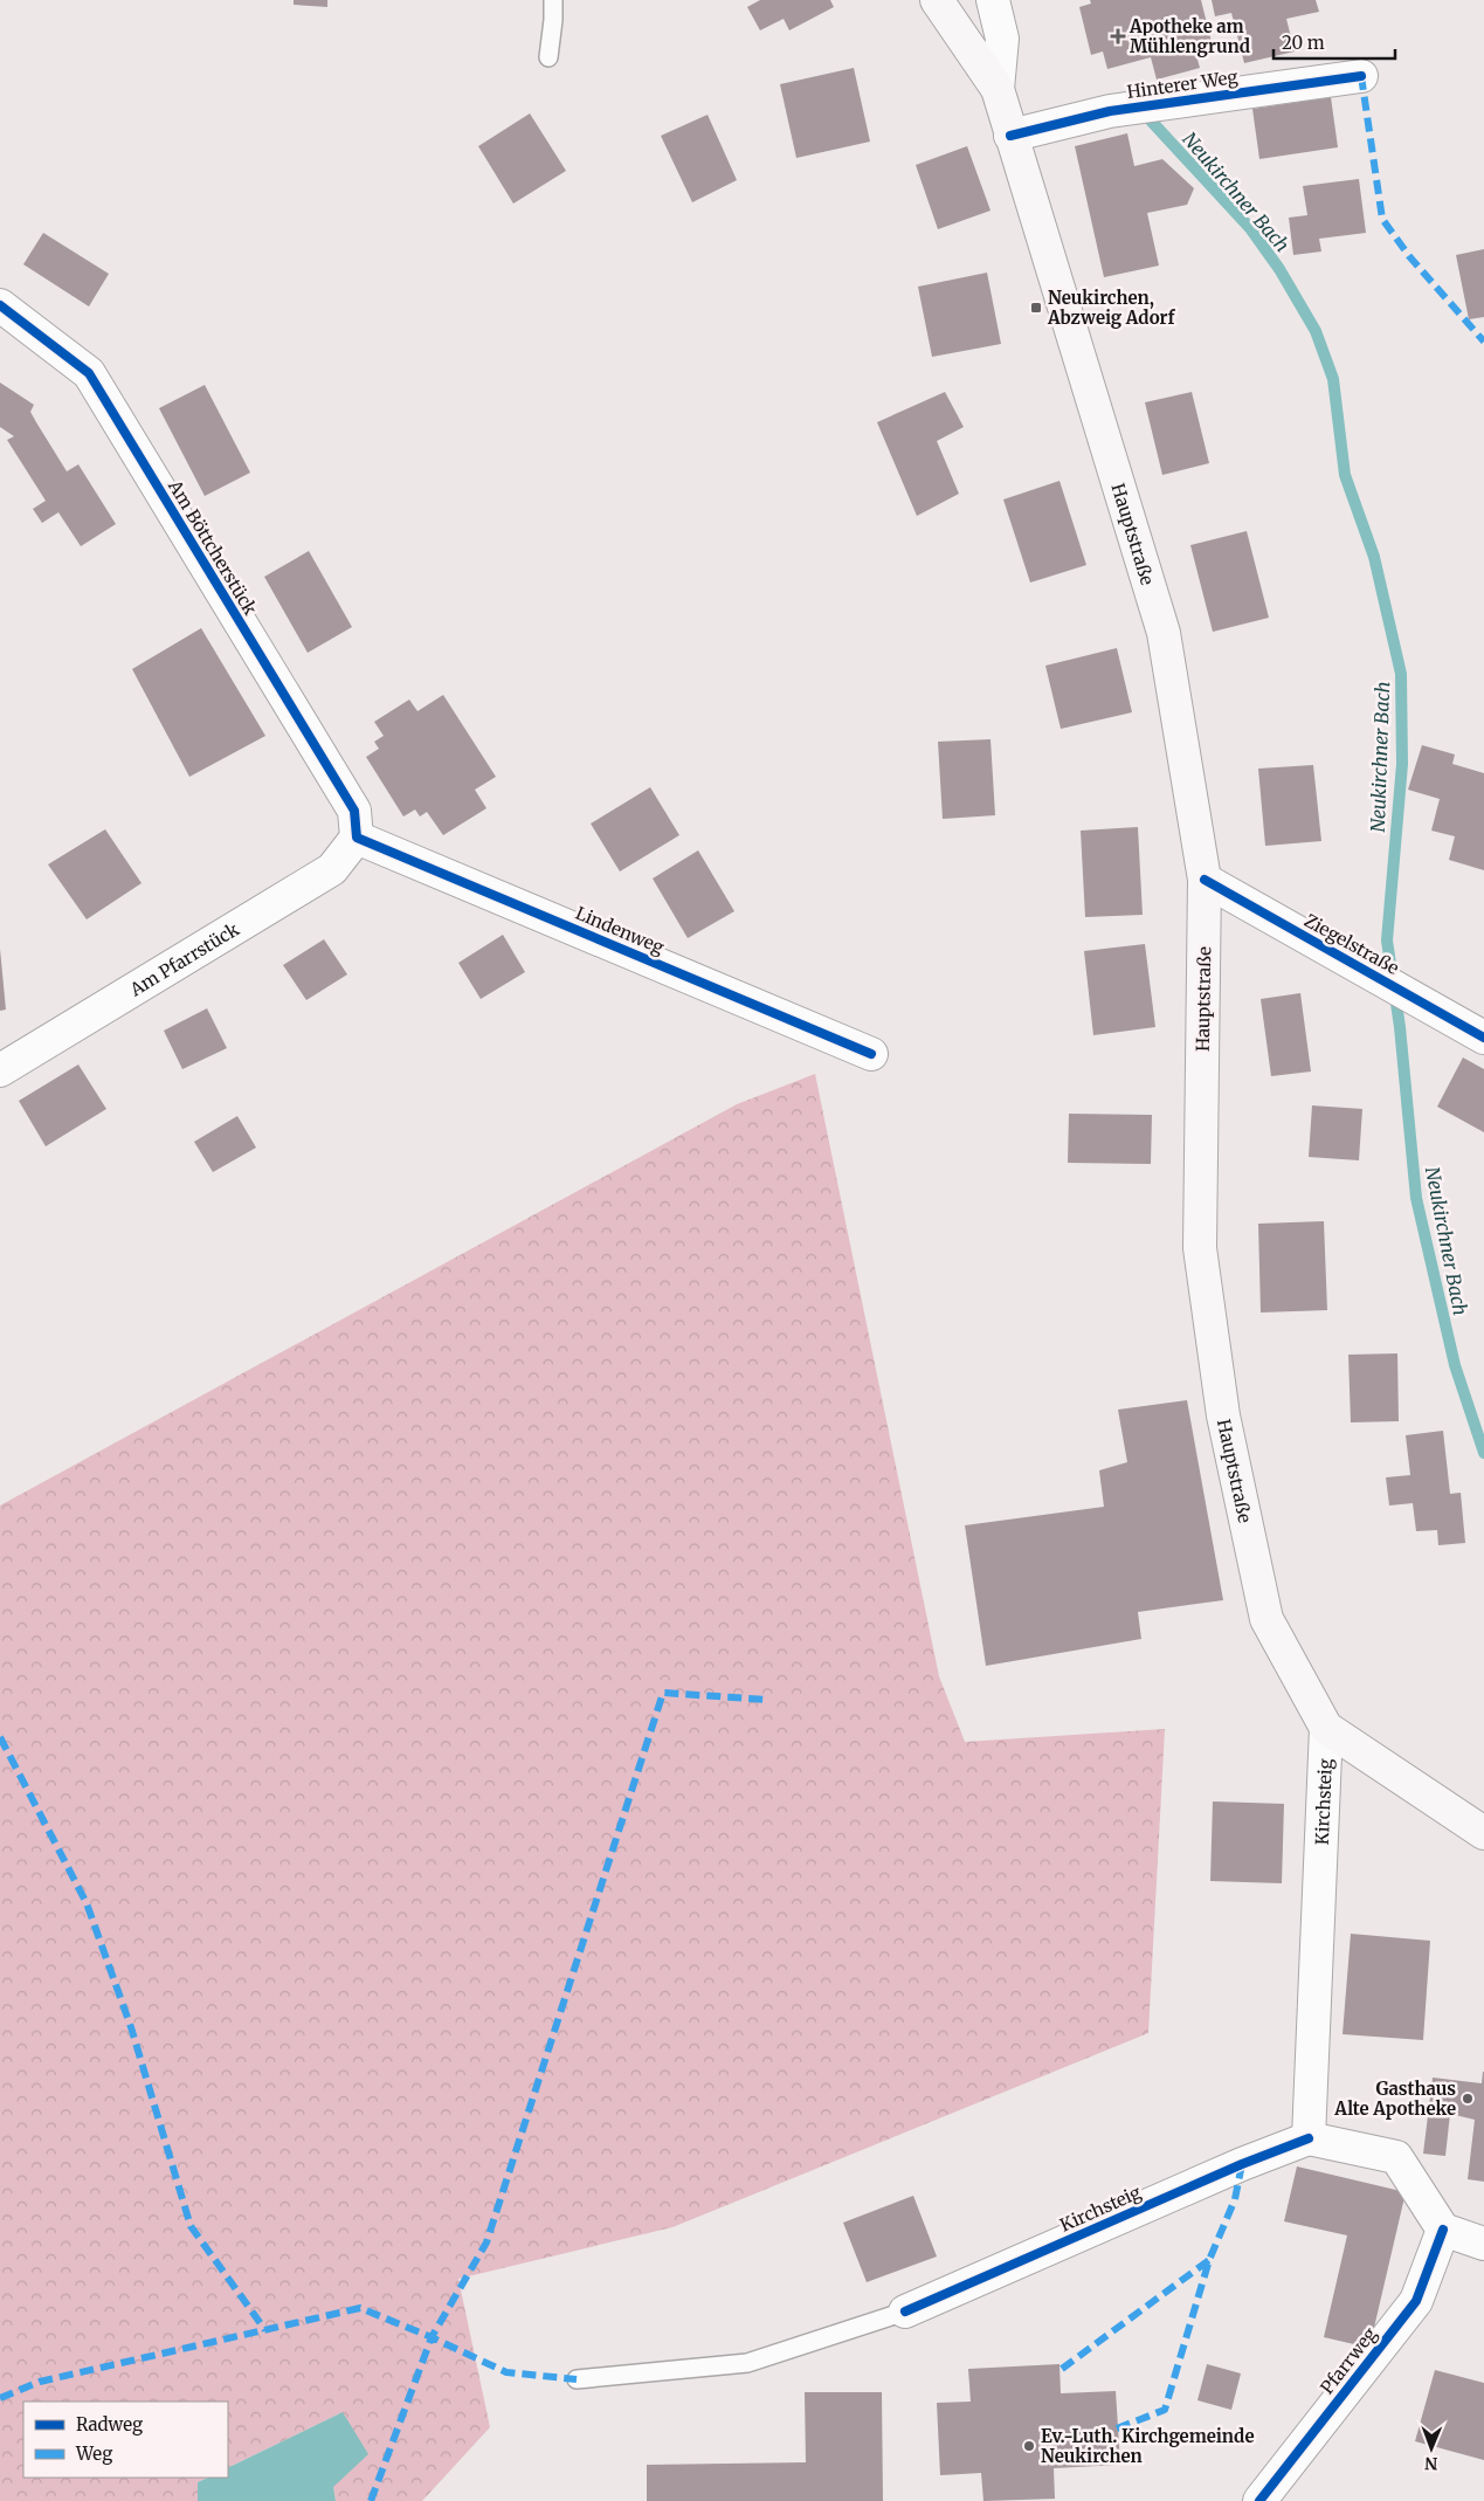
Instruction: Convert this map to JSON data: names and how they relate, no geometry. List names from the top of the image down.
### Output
{
  "streets": {
    "main road": ["Hauptstraße"],
    "street": [
      "Hinterer Weg",
      "Am Böttcherstück",
      "Lindenweg",
      "Ziegelstraße",
      "Am Pfarrstück",
      "Kirchsteig",
      "Pfarrweg"
    ]
  },
  "crossings": [
    ["Hinterer Weg", "Hauptstraße"],
    ["Hauptstraße", "Ziegelstraße"],
    ["Hauptstraße", "Kirchsteig"],
    ["Am Böttcherstück", "Lindenweg"],
    ["Am Böttcherstück", "Am Pfarrstück"],
    ["Lindenweg", "Am Pfarrstück"]
  ],
  "water": ["Neukirchner Bach"],
  "places": {
    "health": ["Apotheke am Mühlengrund"],
    "transit": ["Neukirchen, Abzweig Adorf"],
    "other": ["Gasthaus Alte Apotheke", "Ev.-Luth. Kirchgemeinde Neukirchen"]
  },
  "legend": ["Radweg", "Weg"],
  "scale_bar": "20 m",
  "north": "bottom"
}
